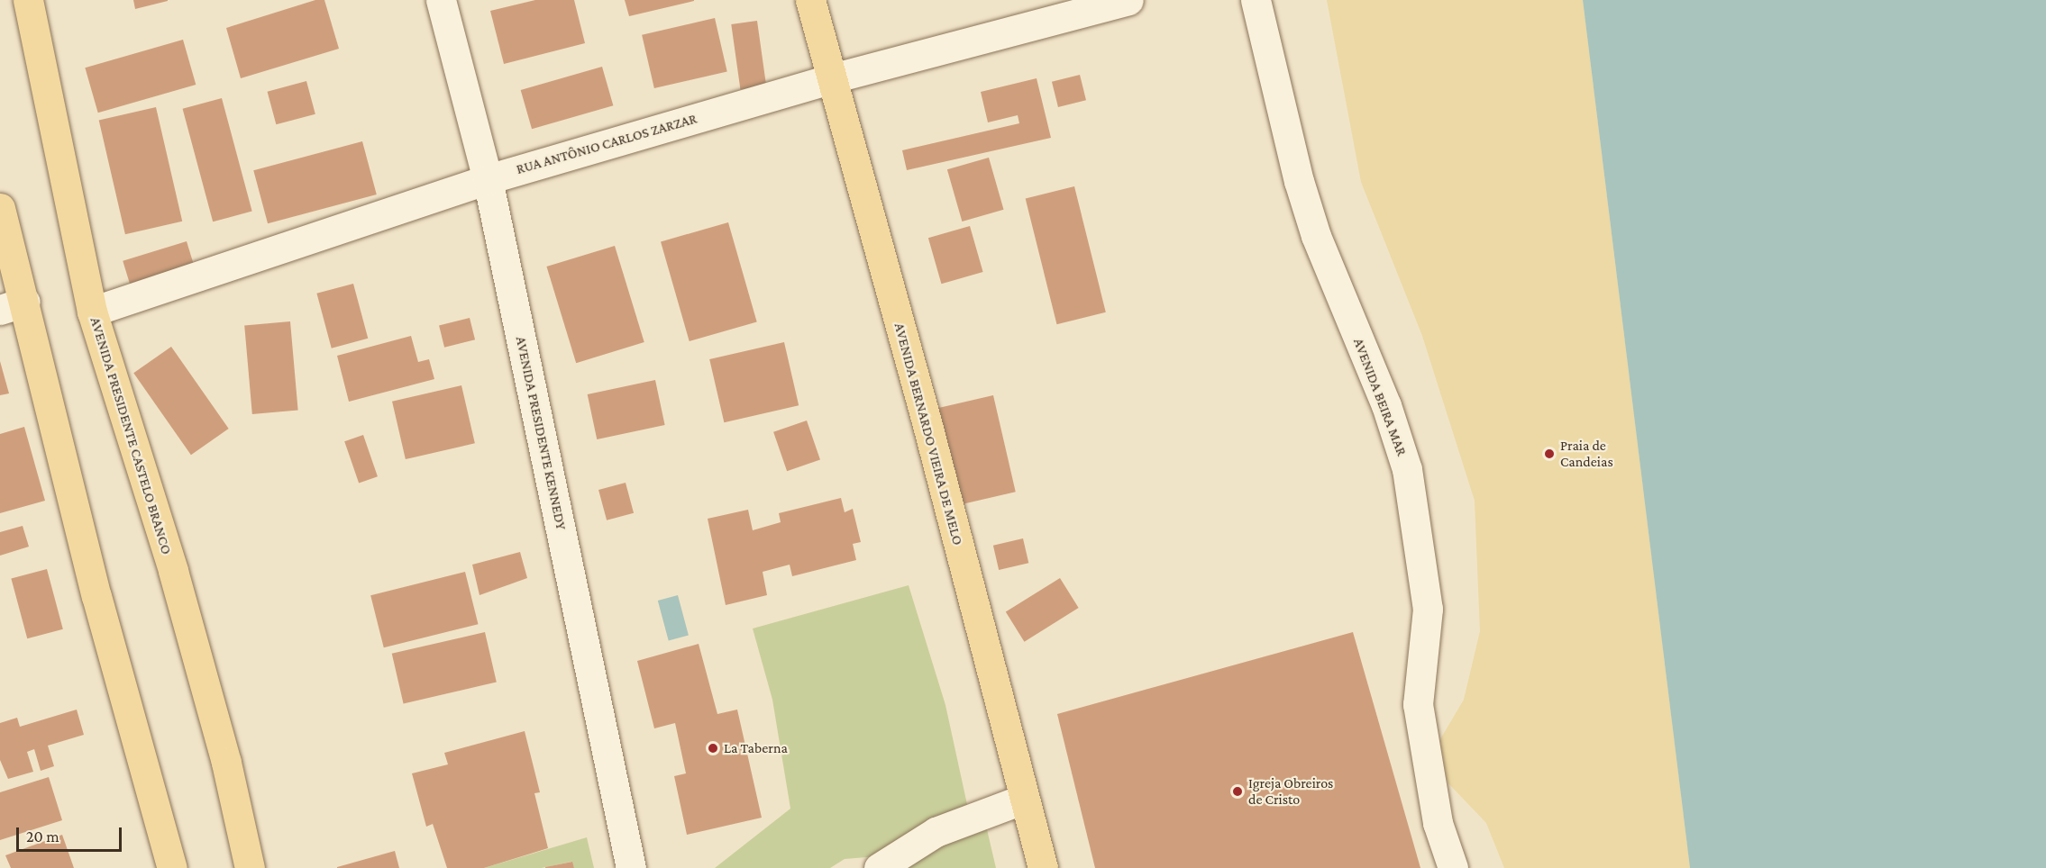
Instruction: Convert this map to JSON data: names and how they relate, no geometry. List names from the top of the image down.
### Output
{
  "streets": {
    "main road": ["AVENIDA BERNARDO VIEIRA DE MELO", "AVENIDA PRESIDENTE CASTELO BRANCO"],
    "street": ["RUA ANTÔNIO CARLOS ZARZAR", "AVENIDA BEIRA MAR", "AVENIDA PRESIDENTE KENNEDY"]
  },
  "crossings": [
    ["RUA ANTÔNIO CARLOS ZARZAR", "AVENIDA PRESIDENTE KENNEDY"],
    ["RUA ANTÔNIO CARLOS ZARZAR", "AVENIDA BERNARDO VIEIRA DE MELO"],
    ["RUA ANTÔNIO CARLOS ZARZAR", "AVENIDA PRESIDENTE CASTELO BRANCO"]
  ],
  "places": ["Praia de Candeias", "La Taberna", "Igreja Obreiros de Cristo"],
  "scale_bar": "20 m"
}
